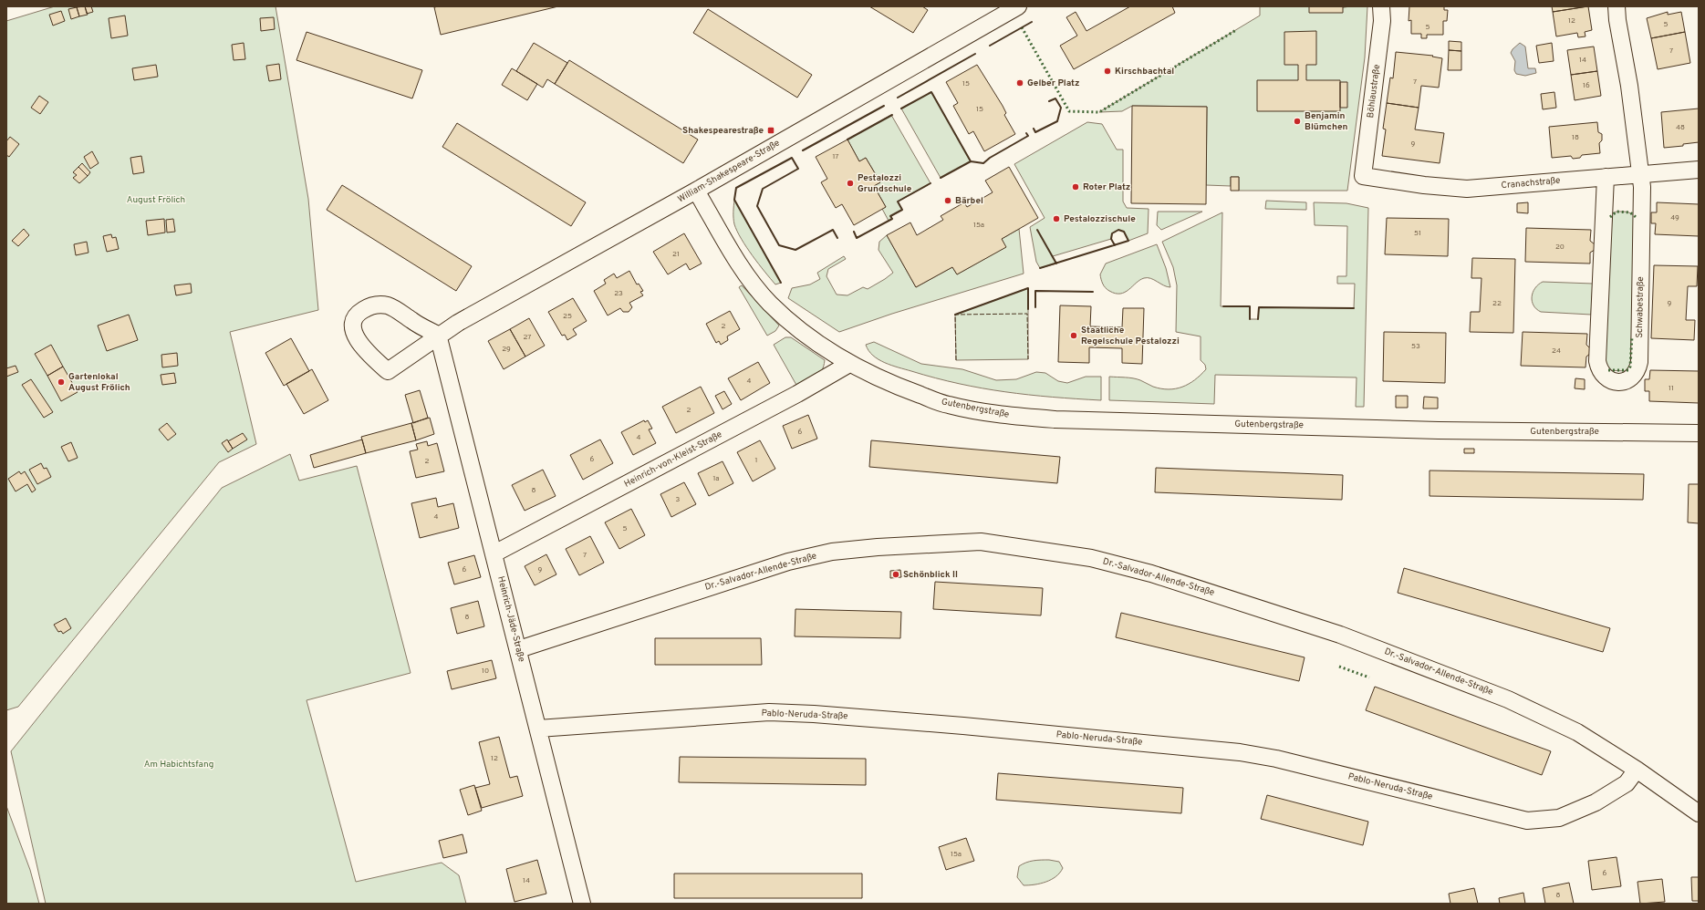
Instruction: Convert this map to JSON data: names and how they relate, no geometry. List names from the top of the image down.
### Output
{
  "streets": {
    "street": [
      "Böhlaustraße",
      "William-Shakespeare-Straße",
      "Cranachstraße",
      "Schwabestraße",
      "Gutenbergstraße",
      "Heinrich-von-Kleist-Straße",
      "Dr.-Salvador-Allende-Straße",
      "Heinrich-Jäde-Straße",
      "Pablo-Neruda-Straße"
    ]
  },
  "crossings": [
    ["Böhlaustraße", "Cranachstraße"],
    ["William-Shakespeare-Straße", "Gutenbergstraße"],
    ["William-Shakespeare-Straße", "Heinrich-Jäde-Straße"],
    ["Cranachstraße", "Schwabestraße"],
    ["Gutenbergstraße", "Heinrich-von-Kleist-Straße"],
    ["Heinrich-von-Kleist-Straße", "Heinrich-Jäde-Straße"],
    ["Dr.-Salvador-Allende-Straße", "Heinrich-Jäde-Straße"],
    ["Dr.-Salvador-Allende-Straße", "Pablo-Neruda-Straße"],
    ["Heinrich-Jäde-Straße", "Pablo-Neruda-Straße"]
  ],
  "parks": ["August Frölich", "Am Habichtsfang"],
  "places": {
    "other": [
      "Kirschbachtal",
      "Gelber Platz",
      "Benjamin Blümchen",
      "Pestalozzi Grundschule",
      "Roter Platz",
      "Bärbel",
      "Pestalozzischule",
      "Staatliche Regelschule Pestalozzi",
      "Gartenlokal August Frölich",
      "Schönblick II"
    ],
    "transit": ["Shakespearestraße"]
  },
  "house_numbers": [
    "12",
    "5",
    "5",
    "7",
    "14",
    "7",
    "15",
    "16",
    "15",
    "48",
    "18",
    "9",
    "17",
    "49",
    "15a",
    "51",
    "20",
    "21",
    "23",
    "22",
    "9",
    "25",
    "2",
    "27",
    "53",
    "29",
    "24",
    "4",
    "11",
    "2",
    "6",
    "4",
    "6",
    "1",
    "2",
    "1a",
    "8",
    "3",
    "4",
    "5",
    "7",
    "6",
    "9",
    "8",
    "10",
    "12",
    "15a",
    "6",
    "14",
    "8"
  ]
}
